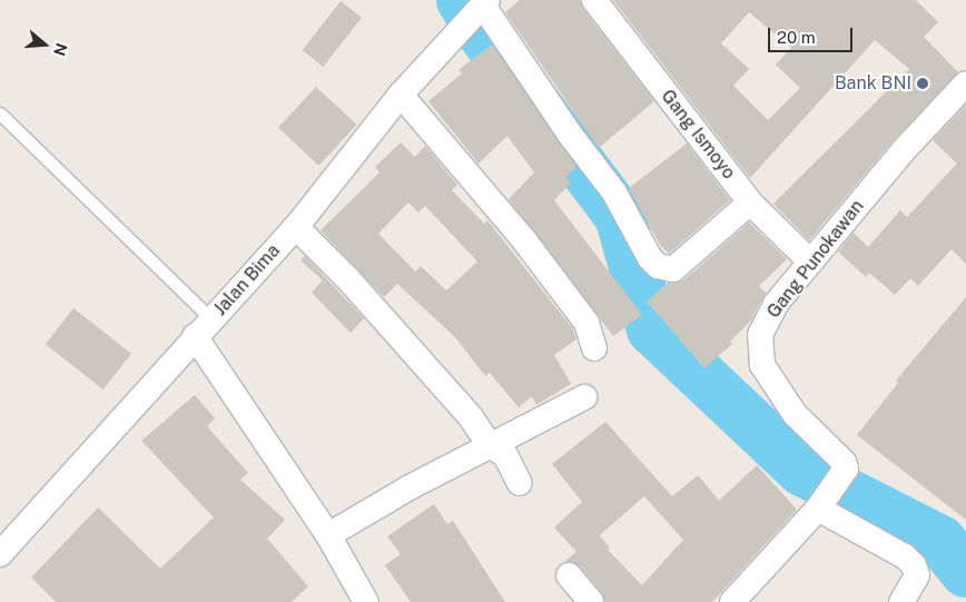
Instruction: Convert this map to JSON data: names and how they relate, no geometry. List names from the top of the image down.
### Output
{
  "streets": {
    "street": ["Gang Ismoyo", "Gang Punokawan", "Jalan Bima"]
  },
  "crossings": [
    ["Gang Ismoyo", "Gang Punokawan"]
  ],
  "places": ["Bank BNI"],
  "scale_bar": "20 m",
  "north": "right"
}
